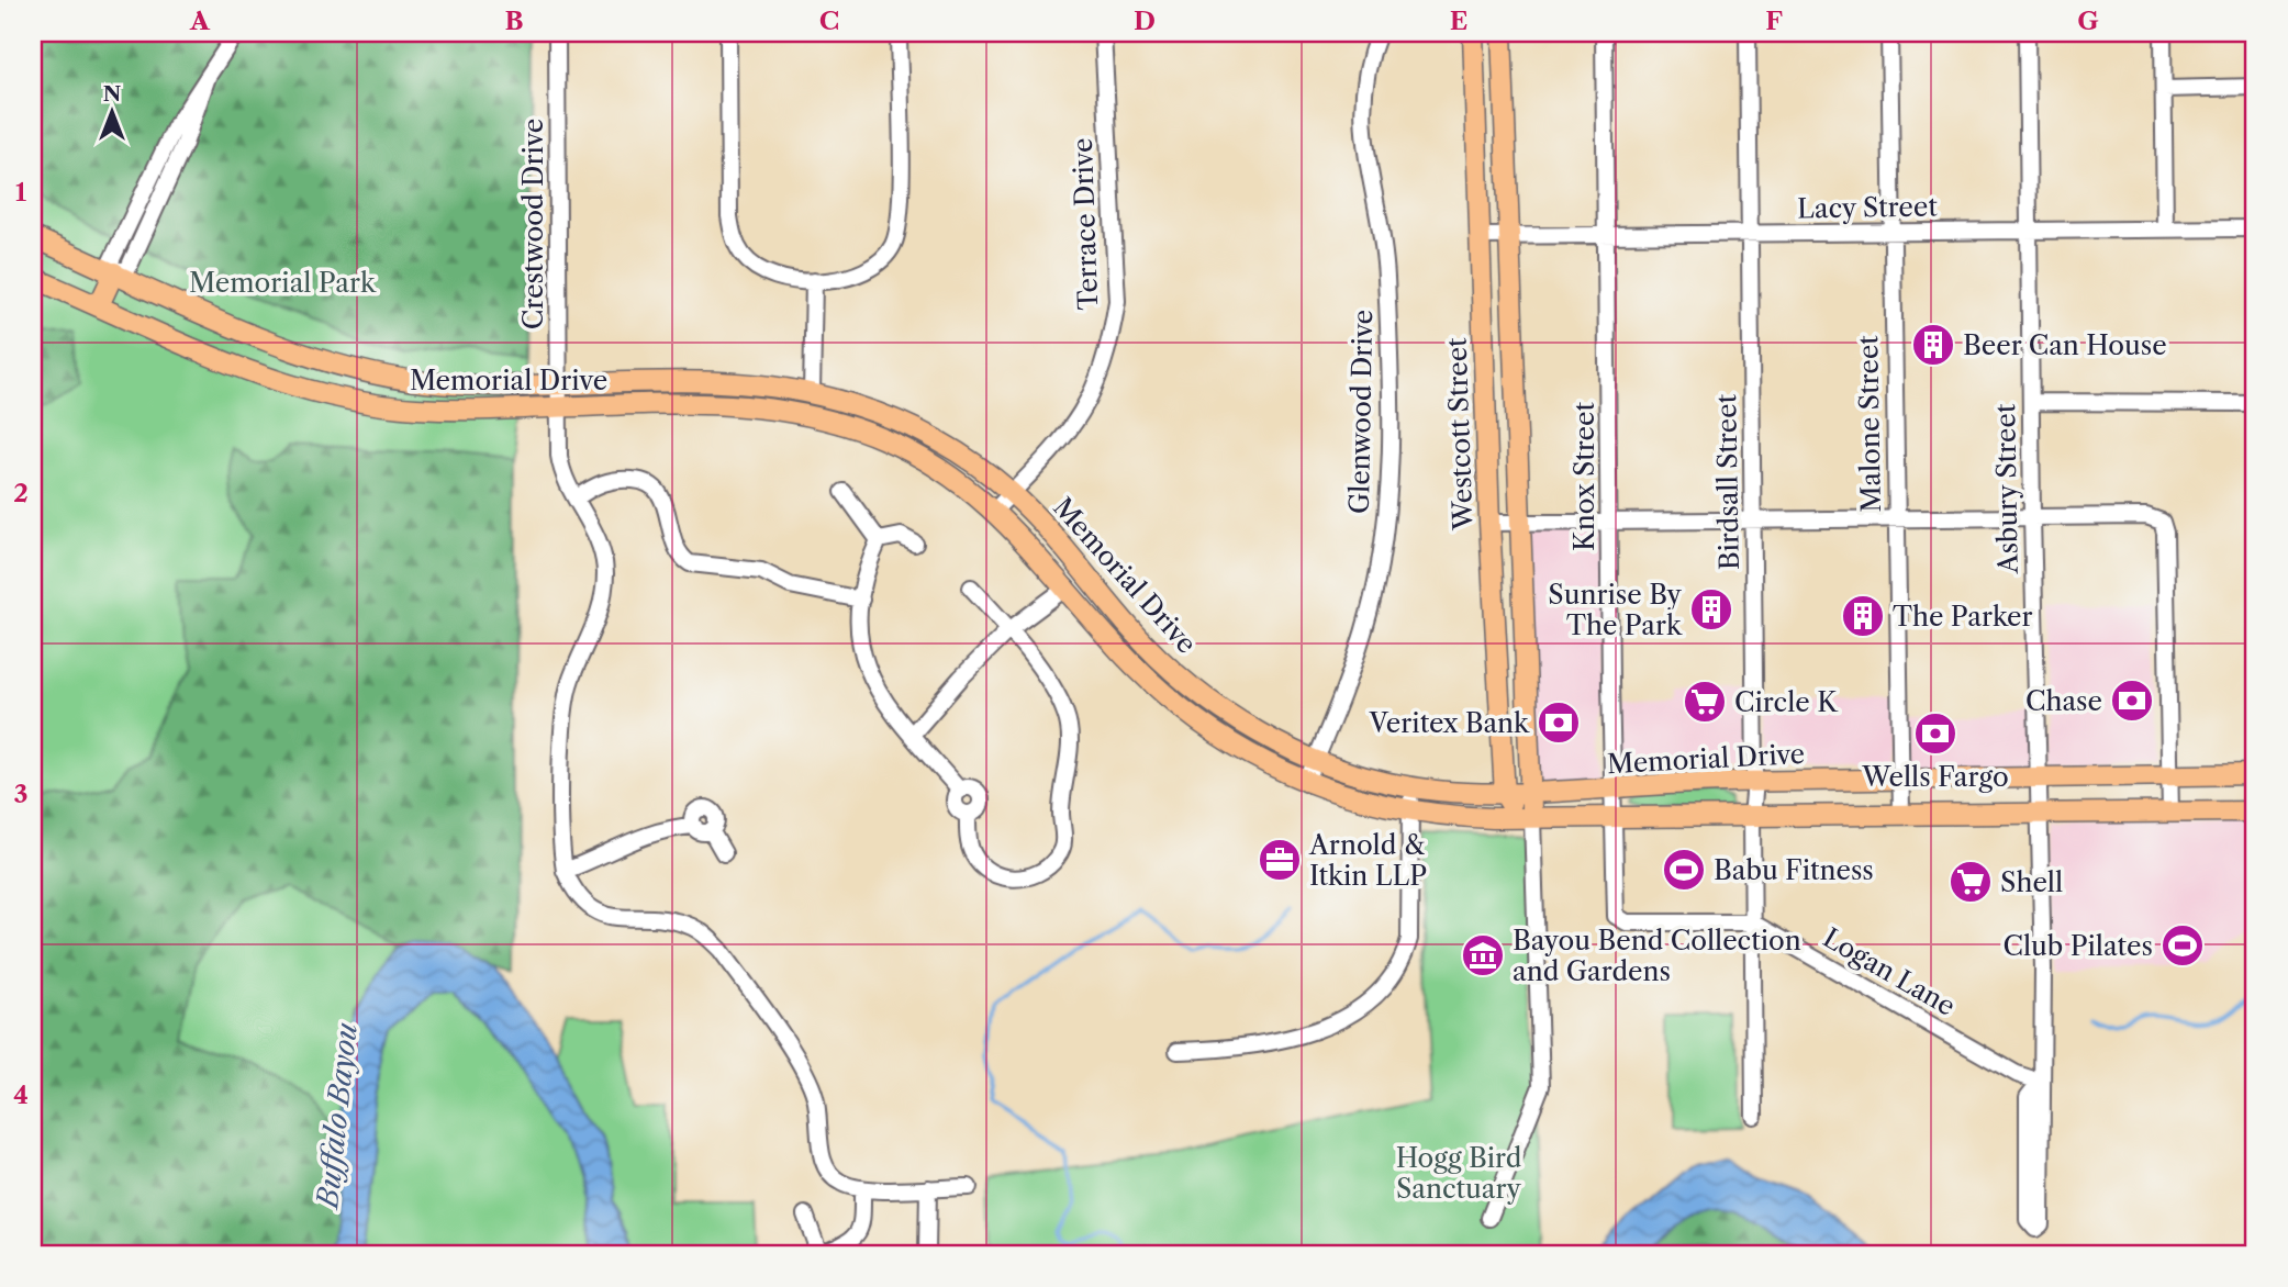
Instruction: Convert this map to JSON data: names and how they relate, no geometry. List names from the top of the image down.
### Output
{
  "streets": {
    "main road": ["Memorial Drive", "Westcott Street"],
    "street": [
      "Lacy Street",
      "Crestwood Drive",
      "Terrace Drive",
      "Glenwood Drive",
      "Malone Street",
      "Knox Street",
      "Birdsall Street",
      "Asbury Street",
      "Logan Lane"
    ]
  },
  "crossings": [
    ["Lacy Street", "Malone Street"],
    ["Lacy Street", "Westcott Street"],
    ["Lacy Street", "Knox Street"],
    ["Lacy Street", "Birdsall Street"],
    ["Lacy Street", "Asbury Street"],
    ["Crestwood Drive", "Memorial Drive"],
    ["Terrace Drive", "Memorial Drive"],
    ["Memorial Drive", "Glenwood Drive"],
    ["Memorial Drive", "Malone Street"],
    ["Memorial Drive", "Westcott Street"],
    ["Memorial Drive", "Knox Street"],
    ["Memorial Drive", "Birdsall Street"],
    ["Memorial Drive", "Asbury Street"],
    ["Knox Street", "Birdsall Street"],
    ["Knox Street", "Logan Lane"],
    ["Birdsall Street", "Logan Lane"],
    ["Asbury Street", "Logan Lane"]
  ],
  "water": ["Buffalo Bayou"],
  "parks": ["Memorial Park", "Hogg Bird Sanctuary"],
  "places": {
    "building": ["Beer Can House", "Sunrise By The Park", "The Parker"],
    "bank": ["Chase", "Veritex Bank", "Wells Fargo"],
    "supermarket": ["Circle K", "Shell"],
    "office": ["Arnold & Itkin LLP"],
    "sports": ["Babu Fitness", "Club Pilates"],
    "museum": ["Bayou Bend Collection and Gardens"]
  },
  "north": "top",
  "grid": {
    "columns": [
      "A",
      "B",
      "C",
      "D",
      "E",
      "F",
      "G"
    ],
    "rows": [
      "1",
      "2",
      "3",
      "4"
    ]
  }
}
